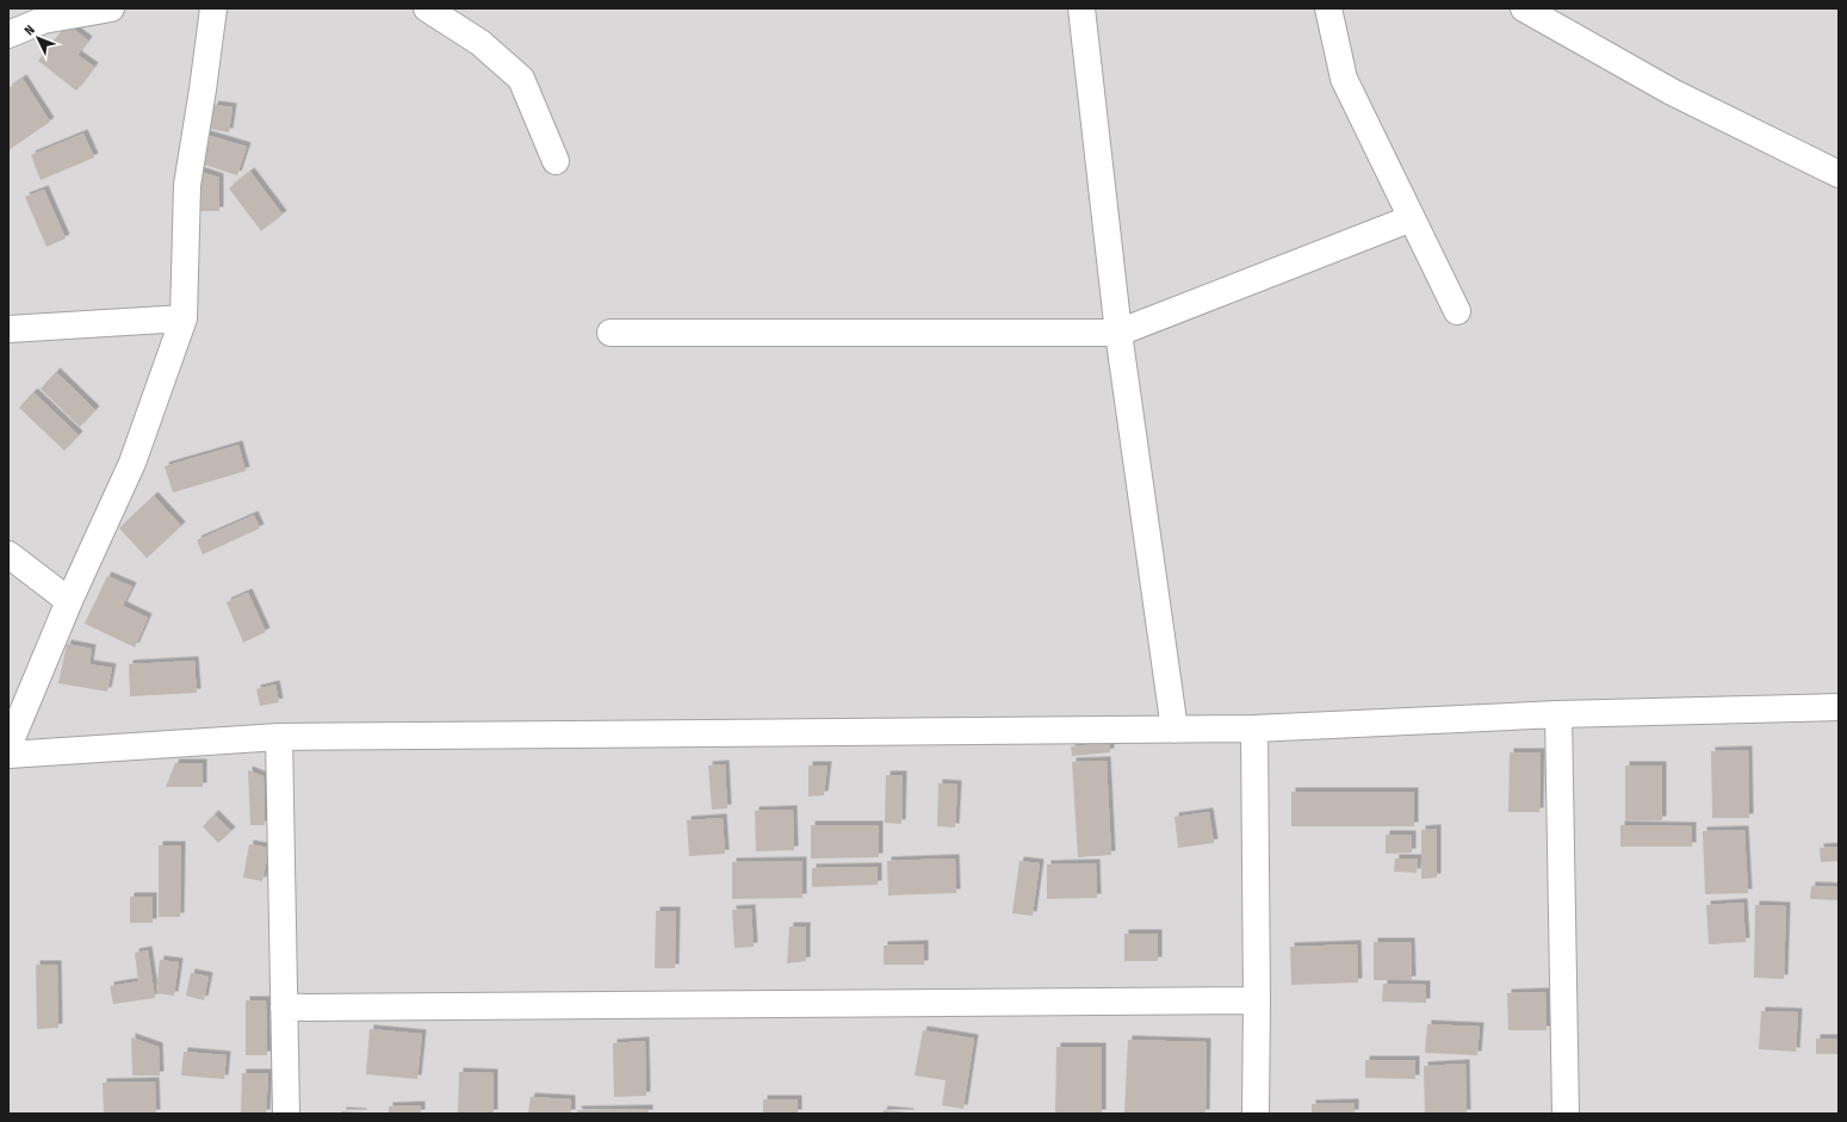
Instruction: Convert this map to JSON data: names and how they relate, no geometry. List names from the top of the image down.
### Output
{
  "north": "top left"
}
